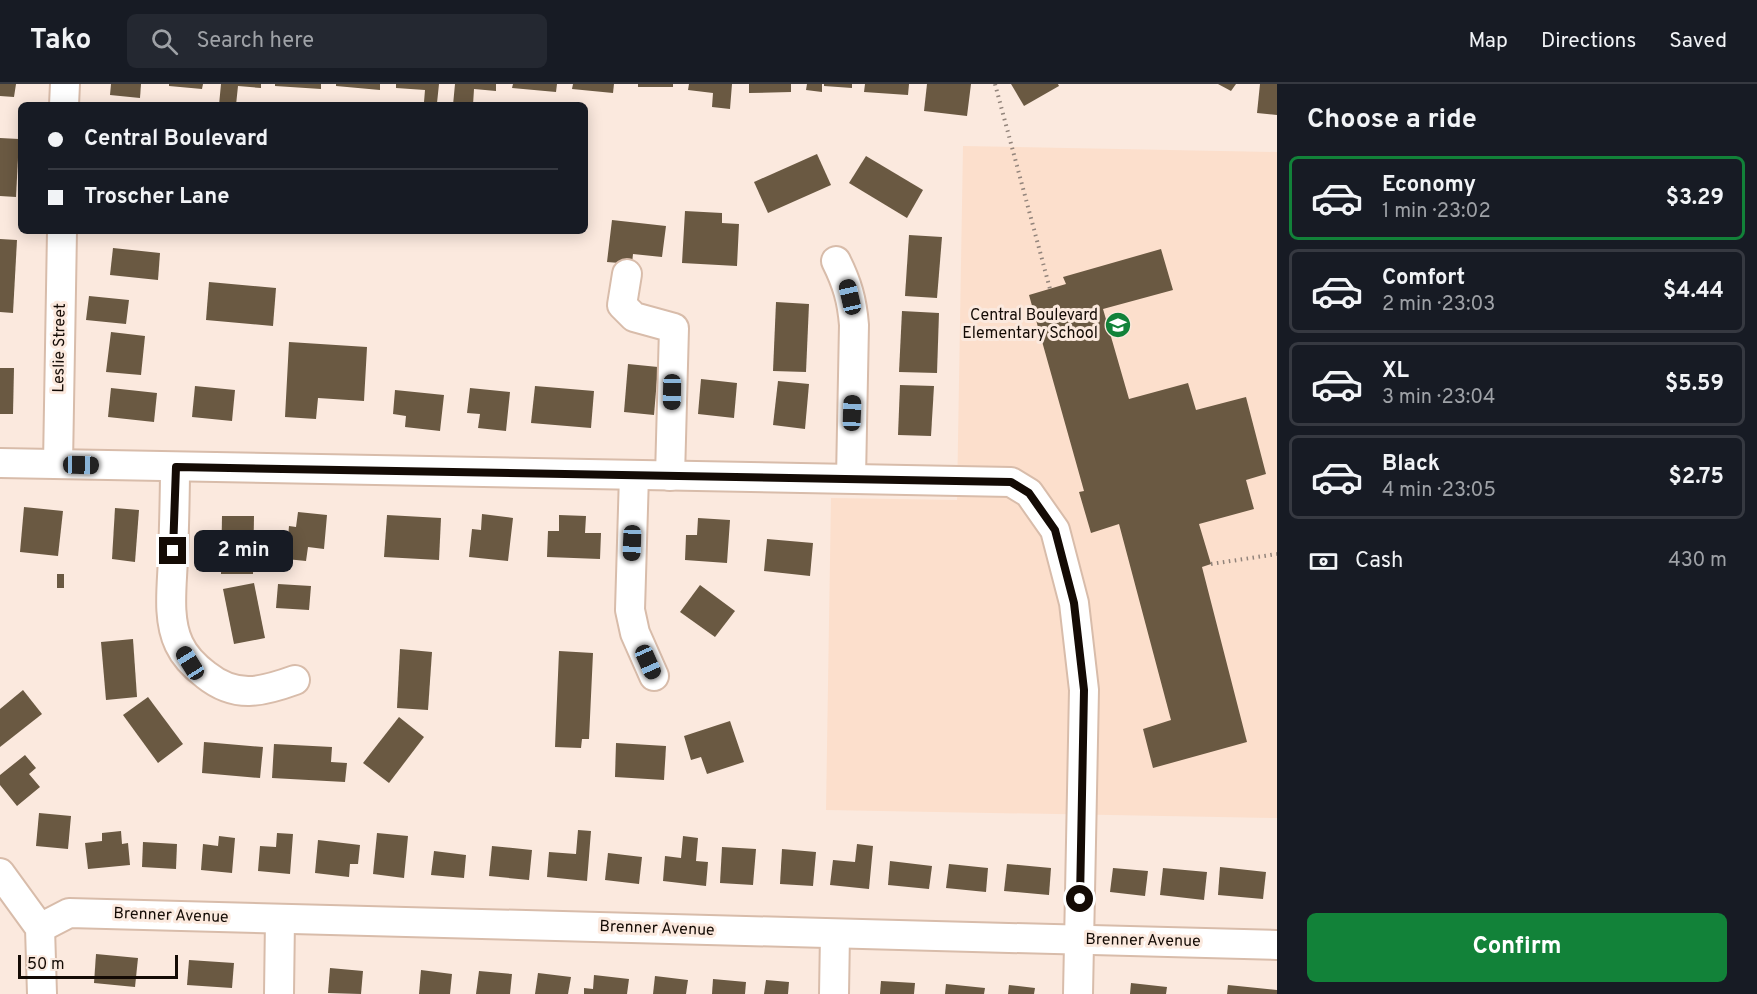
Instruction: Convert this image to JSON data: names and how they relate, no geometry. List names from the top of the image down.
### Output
{
  "streets": {
    "street": ["Leslie Street", "Brenner Avenue"]
  },
  "places": {
    "school or university": ["Central Boulevard Elementary School"]
  },
  "scale_bar": "50 m",
  "page": {
    "header": "Tako",
    "search": "Search here",
    "nav": ["Map", "Directions", "Saved"],
    "heading": "Choose a ride",
    "banner": ["Central Boulevard", "Troscher Lane"],
    "list": [
      {
        "name": "Economy",
        "note": "1 min · 23:02",
        "value": "$3.29"
      },
      {
        "name": "Comfort",
        "note": "2 min · 23:03",
        "value": "$4.44"
      },
      {
        "name": "XL",
        "note": "3 min · 23:04",
        "value": "$5.59"
      },
      {
        "name": "Black",
        "note": "4 min · 23:05",
        "value": "$2.75"
      }
    ],
    "pay": ["Cash", "430 m"],
    "bubble": "2 min",
    "buttons": "Confirm",
    "scale": "50 m"
  }
}
